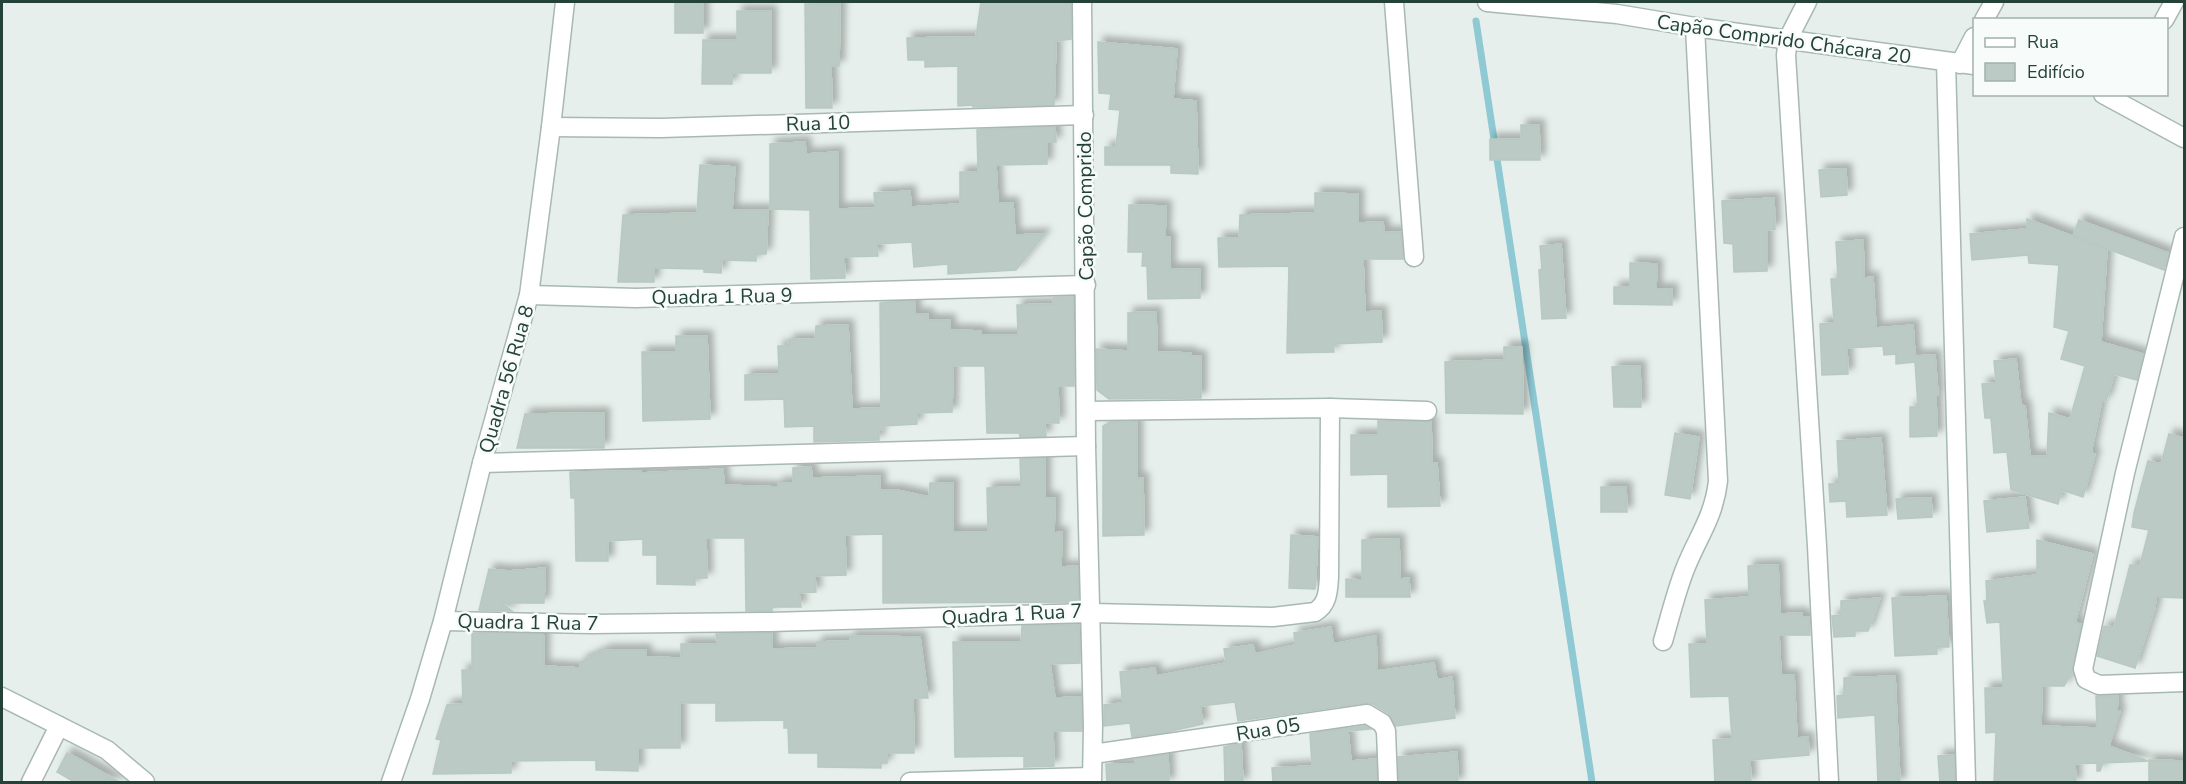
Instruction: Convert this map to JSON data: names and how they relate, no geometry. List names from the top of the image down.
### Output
{
  "streets": {
    "street": [
      "Capão Comprido Chácara 20",
      "Rua 10",
      "Capão Comprido",
      "Quadra 1 Rua 9",
      "Quadra 56 Rua 8",
      "Quadra 1 Rua 7",
      "Rua 05"
    ]
  },
  "crossings": [
    ["Rua 10", "Capão Comprido"],
    ["Capão Comprido", "Quadra 1 Rua 9"],
    ["Capão Comprido", "Quadra 1 Rua 7"],
    ["Quadra 1 Rua 9", "Quadra 56 Rua 8"],
    ["Quadra 56 Rua 8", "Quadra 1 Rua 7"]
  ],
  "legend": ["Rua", "Edifício"]
}
